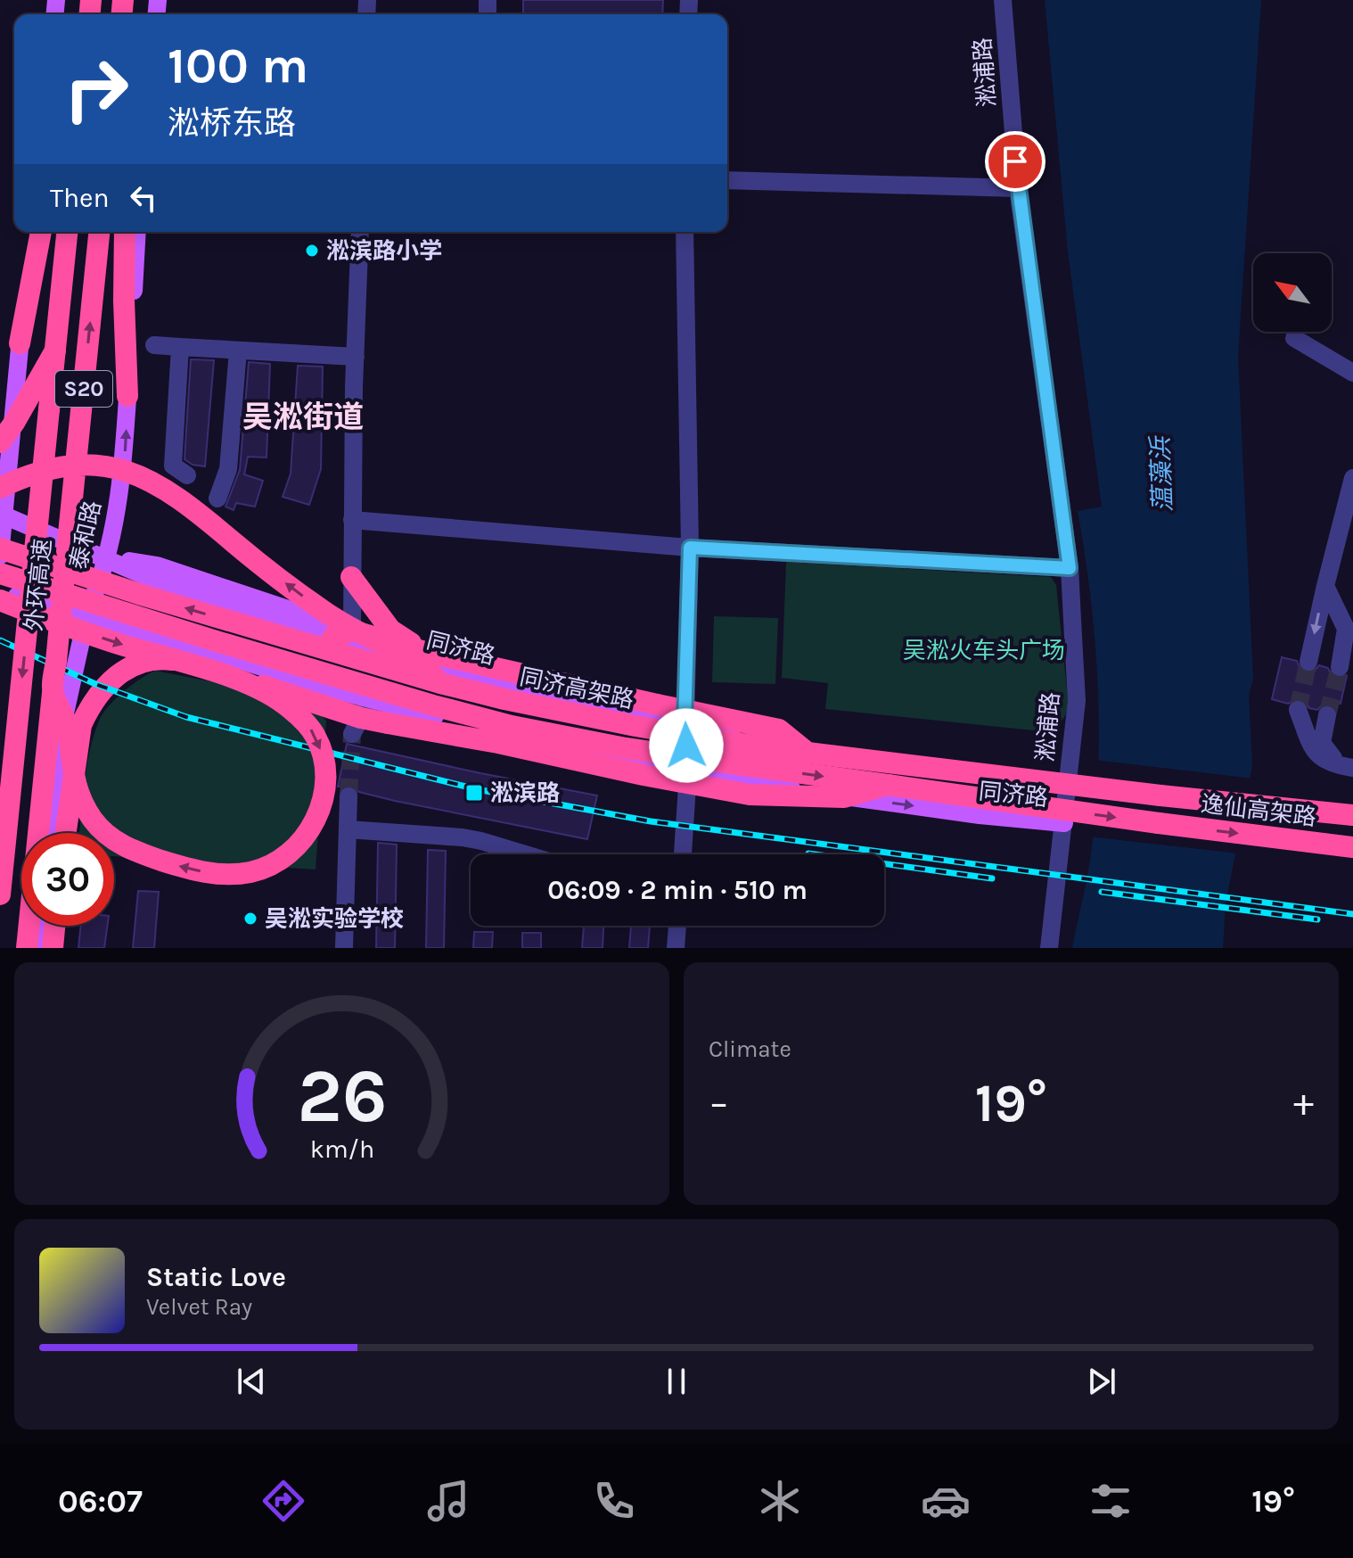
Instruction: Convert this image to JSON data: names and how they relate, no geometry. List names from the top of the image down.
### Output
{
  "streets": {
    "highway": [
      "S20",
      "外环高速",
      "同济高架路",
      "逸仙高架路"
    ],
    "main road": ["泰和路", "同济路"],
    "street": ["淞浦路"]
  },
  "crossings": [
    ["淞浦路", "同济路"],
    ["泰和路", "同济路"],
    ["同济高架路", "逸仙高架路"]
  ],
  "districts": ["吴淞街道"],
  "water": ["蕰藻浜"],
  "parks": ["吴淞火车头广场"],
  "places": {
    "other": ["淞滨路小学", "吴淞实验学校"],
    "transit": ["淞滨路"]
  },
  "north": "top left",
  "page": {
    "turn": ["100 m", "淞桥东路"],
    "then": "Then",
    "limit": "30",
    "trip": "06:09 · 2 min · 510 m",
    "tile": "Climate",
    "heat": ["−", "19°", "+"],
    "song": ["Static Love", "Velvet Ray"],
    "tabs": ["06:07", "19°"],
    "gauge": ["26", "km/h"]
  }
}
